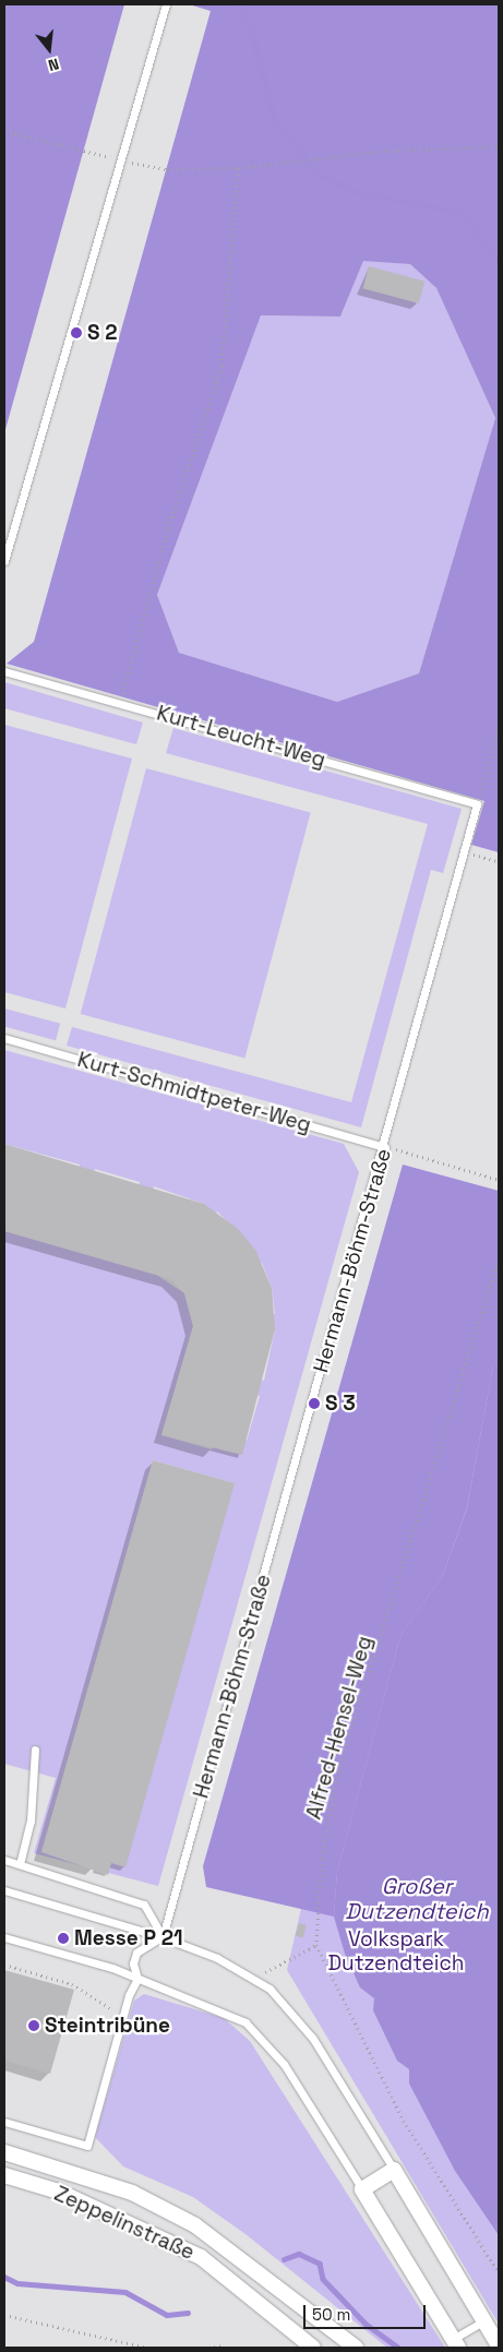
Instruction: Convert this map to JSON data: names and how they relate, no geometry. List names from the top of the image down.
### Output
{
  "streets": {
    "street": ["Zeppelinstraße"],
    "lane": ["Kurt-Leucht-Weg", "Kurt-Schmidtpeter-Weg", "Hermann-Böhm-Straße"],
    "path": ["Alfred-Hensel-Weg"]
  },
  "crossings": [
    ["Kurt-Leucht-Weg", "Hermann-Böhm-Straße"],
    ["Kurt-Schmidtpeter-Weg", "Hermann-Böhm-Straße"]
  ],
  "water": ["Großer Dutzendteich"],
  "parks": ["Volkspark Dutzendteich"],
  "places": [
    "S 2",
    "S 3",
    "Messe P 21",
    "Steintribüne"
  ],
  "scale_bar": "50 m",
  "north": "bottom"
}
